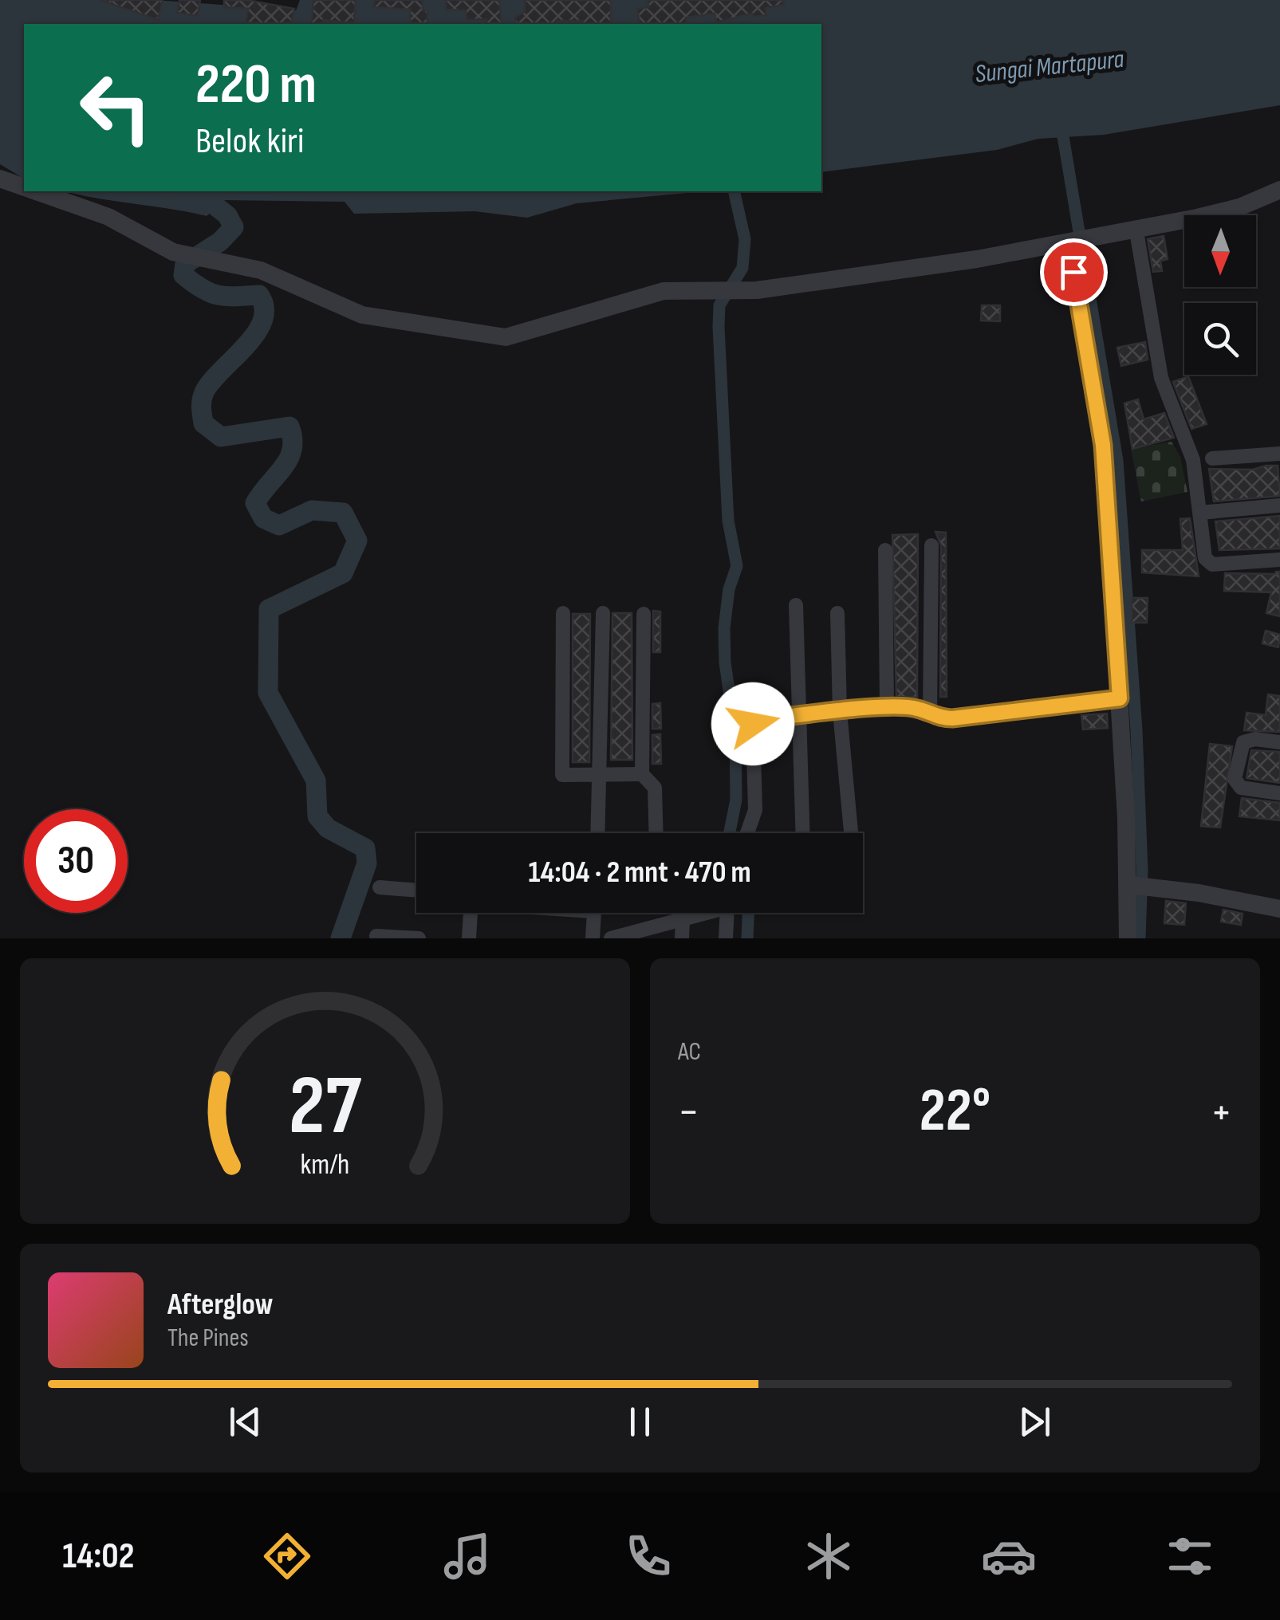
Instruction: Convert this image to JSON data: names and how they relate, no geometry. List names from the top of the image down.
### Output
{
  "water": ["Sungai Martapura"],
  "north": "bottom",
  "page": {
    "turn": ["220 m", "Belok kiri"],
    "limit": "30",
    "trip": "14:04 · 2 mnt · 470 m",
    "tile": "AC",
    "heat": ["−", "22°", "+"],
    "song": ["Afterglow", "The Pines"],
    "tabs": "14:02",
    "gauge": ["27", "km/h"]
  }
}
